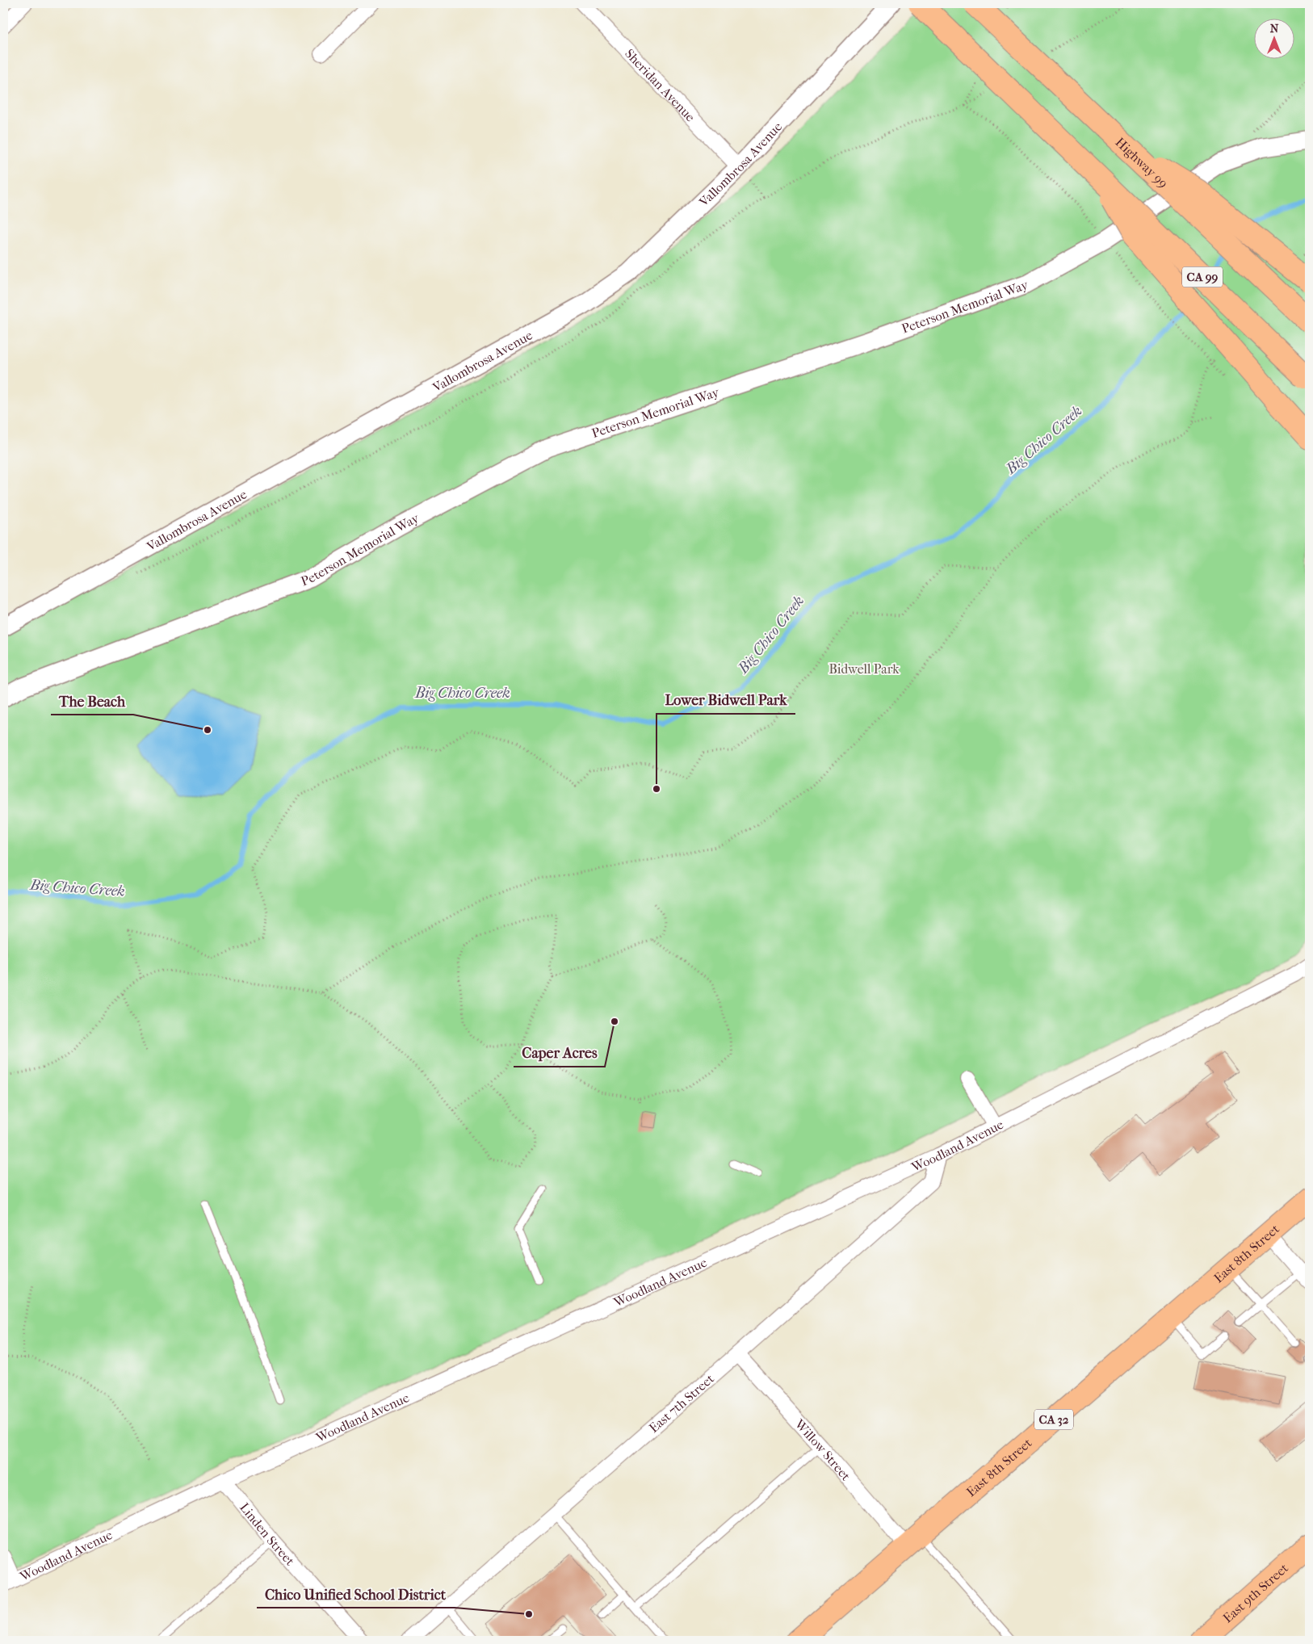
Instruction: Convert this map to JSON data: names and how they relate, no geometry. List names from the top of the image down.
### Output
{
  "streets": {
    "main road": [
      "Highway 99",
      "CA 99",
      "East 8th Street",
      "CA 32",
      "East 9th Street"
    ],
    "street": [
      "Sheridan Avenue",
      "Vallombrosa Avenue",
      "Peterson Memorial Way",
      "Woodland Avenue",
      "East 7th Street",
      "Willow Street",
      "Linden Street"
    ]
  },
  "crossings": [
    ["Sheridan Avenue", "Vallombrosa Avenue"],
    ["Woodland Avenue", "East 7th Street"],
    ["Woodland Avenue", "Linden Street"],
    ["East 8th Street", "Willow Street"],
    ["East 7th Street", "Willow Street"]
  ],
  "water": ["Big Chico Creek"],
  "parks": ["Bidwell Park"],
  "places": [
    "The Beach",
    "Lower Bidwell Park",
    "Caper Acres",
    "Chico Unified School District"
  ],
  "north": "top"
}
